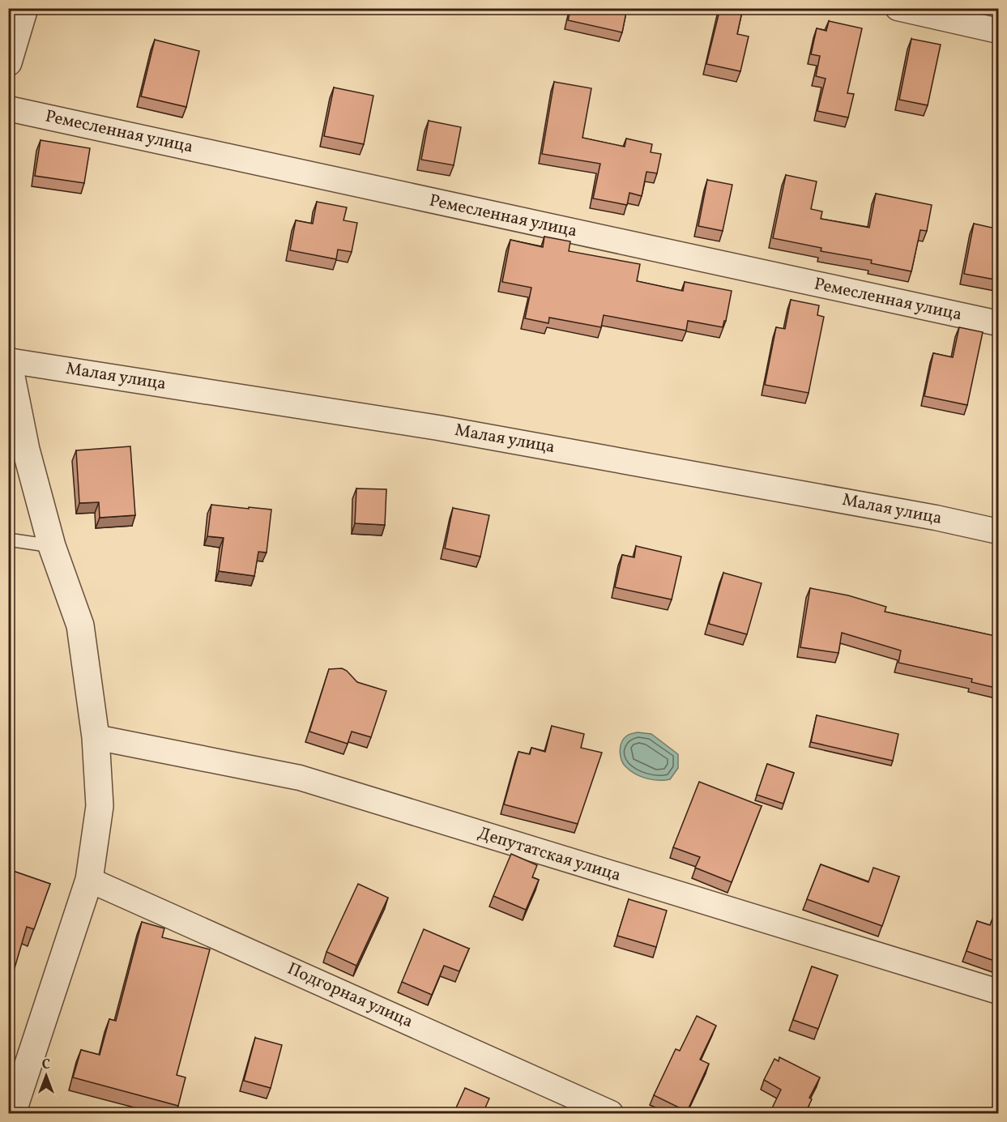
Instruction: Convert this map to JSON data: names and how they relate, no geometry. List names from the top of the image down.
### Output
{
  "streets": {
    "street": [
      "Ремесленная улица",
      "Малая улица",
      "Депутатская улица",
      "Подгорная улица"
    ]
  },
  "north": "top"
}
